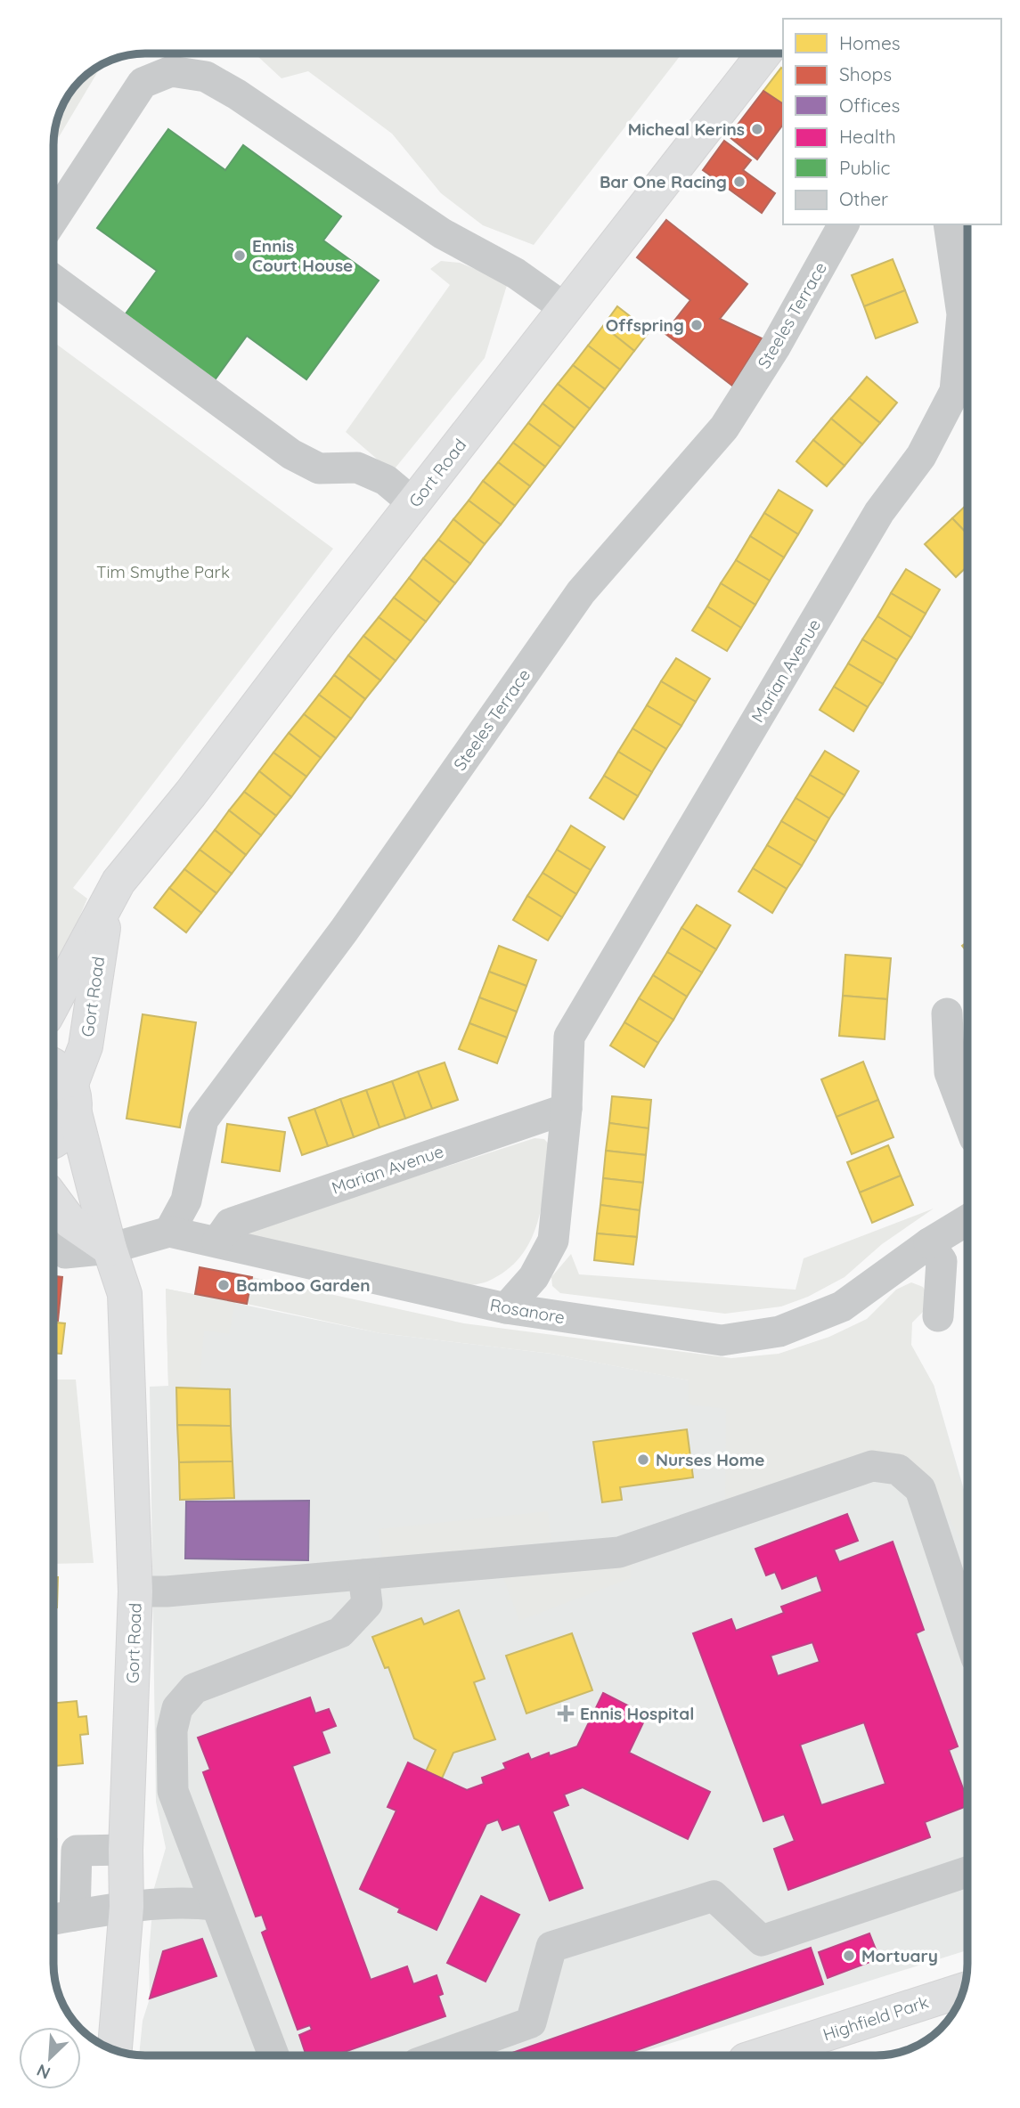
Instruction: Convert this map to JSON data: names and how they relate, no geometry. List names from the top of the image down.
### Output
{
  "streets": {
    "main road": ["Gort Road", "Highfield Park"],
    "street": ["Steeles Terrace", "Marian Avenue", "Rosanore"]
  },
  "crossings": [
    ["Steeles Terrace", "Rosanore"],
    ["Gort Road", "Rosanore"],
    ["Marian Avenue", "Rosanore"]
  ],
  "parks": ["Tim Smythe Park"],
  "places": {
    "other": [
      "Micheal Kerins",
      "Bar One Racing",
      "Ennis Court House",
      "Offspring",
      "Bamboo Garden",
      "Nurses Home",
      "Mortuary"
    ],
    "health": ["Ennis Hospital"]
  },
  "legend": [
    "Homes",
    "Shops",
    "Offices",
    "Health",
    "Public",
    "Other"
  ],
  "north": "bottom left"
}
